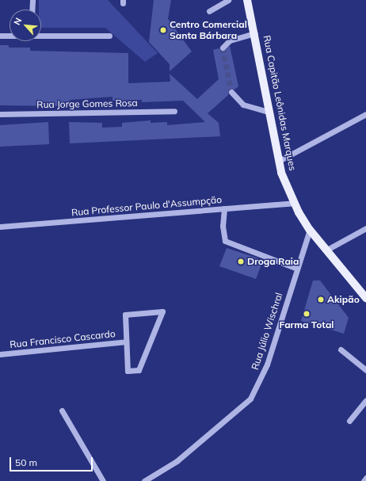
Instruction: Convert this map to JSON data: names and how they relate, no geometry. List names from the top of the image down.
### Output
{
  "streets": {
    "main road": ["Rua Capitão Leônidas Marques"],
    "street": [
      "Rua Jorge Gomes Rosa",
      "Rua Professor Paulo d'Assumpção",
      "Rua Júlio Wischral",
      "Rua Francisco Cascardo"
    ]
  },
  "crossings": [
    ["Rua Capitão Leônidas Marques", "Rua Professor Paulo d'Assumpção"],
    ["Rua Capitão Leônidas Marques", "Rua Júlio Wischral"]
  ],
  "places": [
    "Centro Comercial Santa Bárbara",
    "Droga Raia",
    "Akipão",
    "Farma Total"
  ],
  "scale_bar": "50 m",
  "north": "top left"
}
